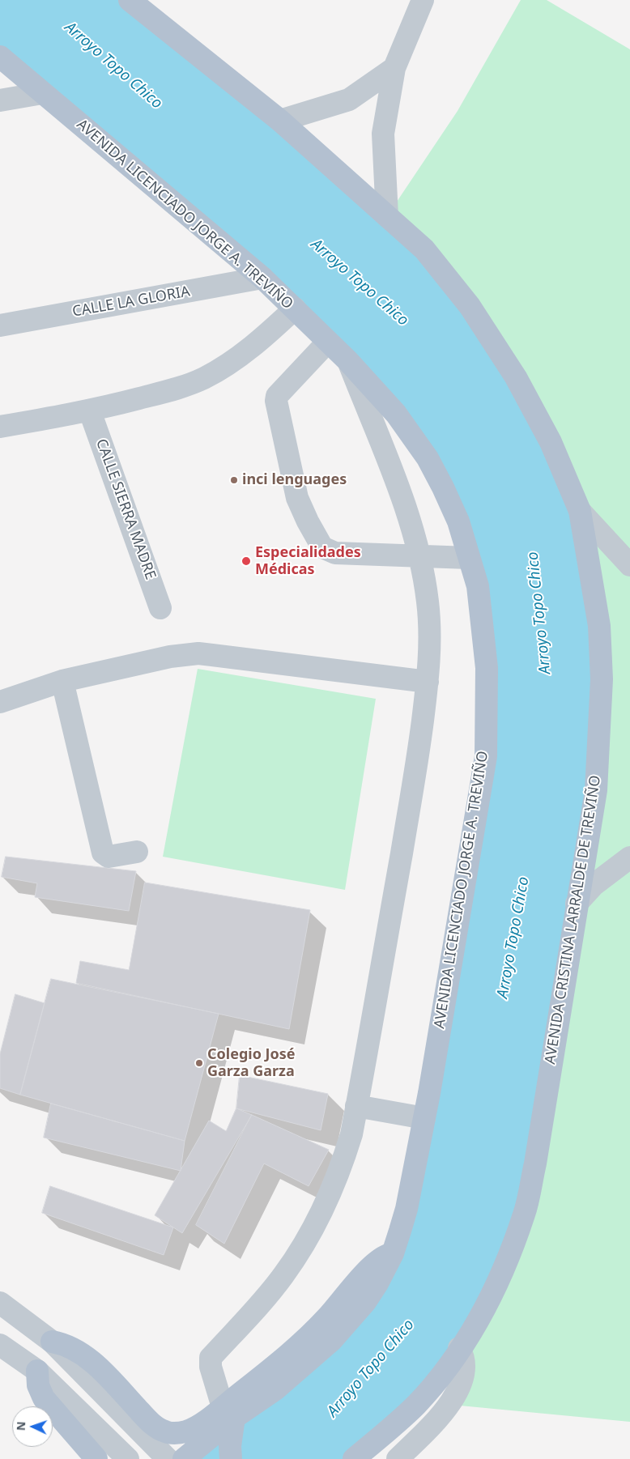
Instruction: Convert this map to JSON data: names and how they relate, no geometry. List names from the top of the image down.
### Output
{
  "streets": {
    "main road": ["AVENIDA LICENCIADO JORGE A. TREVIÑO", "AVENIDA CRISTINA LARRALDE DE TREVIÑO"],
    "street": ["CALLE LA GLORIA", "CALLE SIERRA MADRE"]
  },
  "crossings": [
    ["AVENIDA LICENCIADO JORGE A. TREVIÑO", "CALLE LA GLORIA"]
  ],
  "water": ["Arroyo Topo Chico"],
  "places": ["inci lenguages", "Especialidades Médicas", "Colegio José Garza Garza"],
  "north": "left"
}
